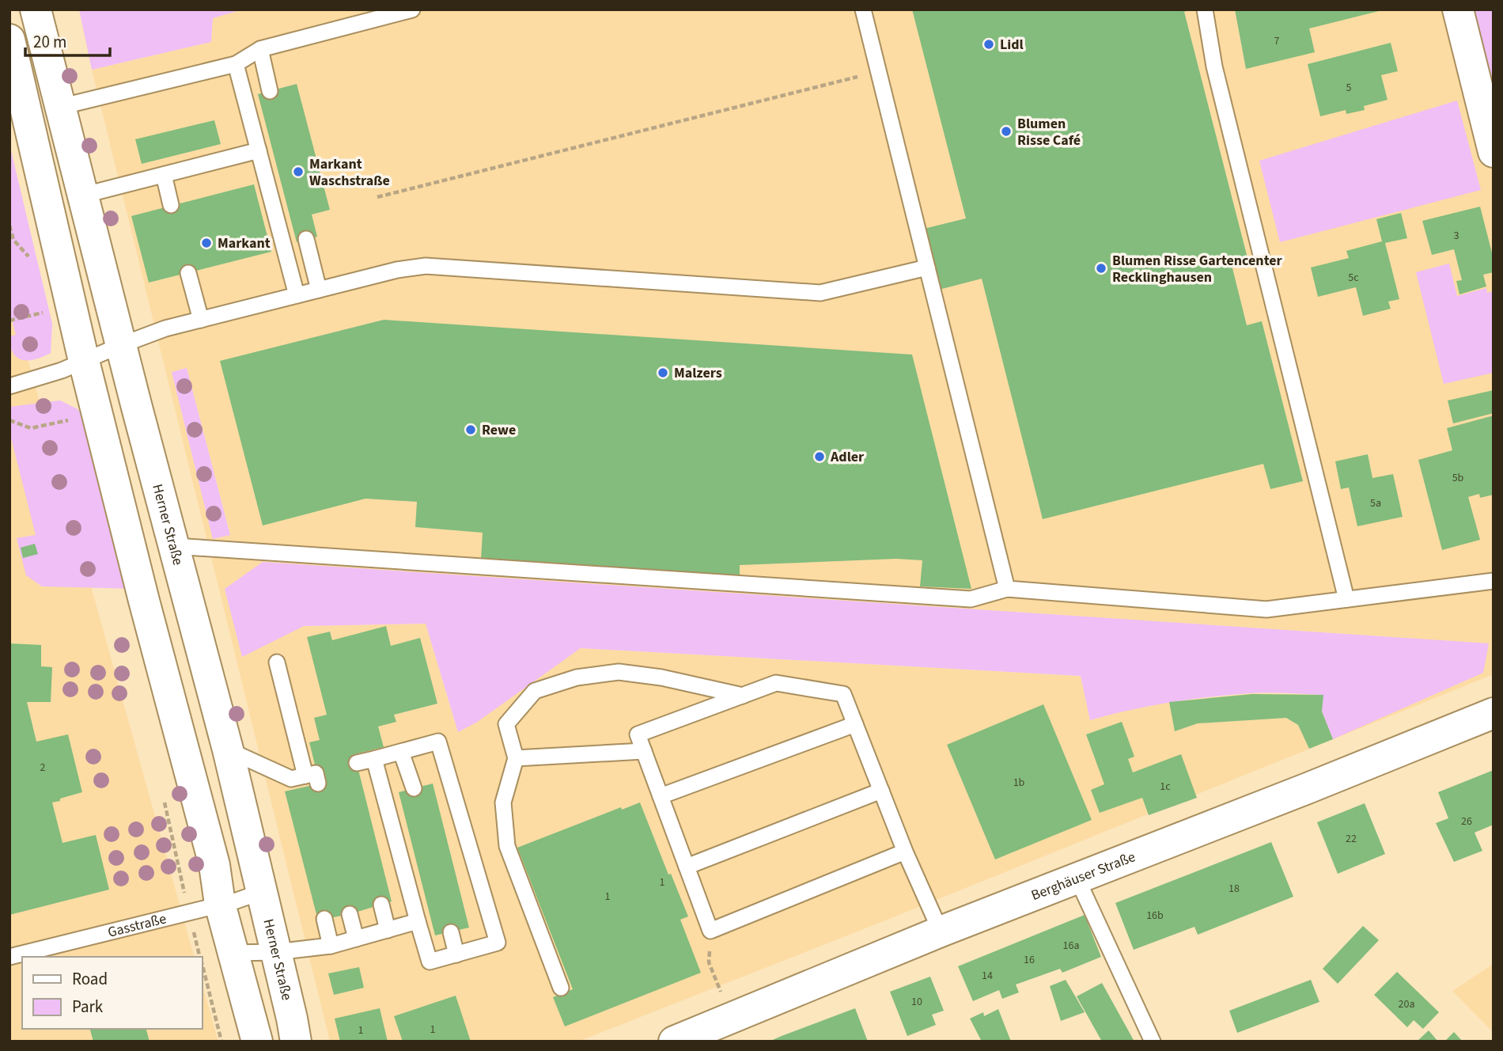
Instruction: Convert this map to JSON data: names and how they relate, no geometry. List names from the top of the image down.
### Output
{
  "streets": {
    "main road": ["Herner Straße", "Berghäuser Straße"],
    "lane": ["Gasstraße"]
  },
  "crossings": [
    ["Herner Straße", "Gasstraße"]
  ],
  "places": [
    "Lidl",
    "Blumen Risse Café",
    "Markant Waschstraße",
    "Markant",
    "Blumen Risse Gartencenter Recklinghausen",
    "Malzers",
    "Rewe",
    "Adler"
  ],
  "house_numbers": [
    "7",
    "5",
    "3",
    "5c",
    "5b",
    "5a",
    "2",
    "1b",
    "1c",
    "26",
    "22",
    "1",
    "18",
    "1",
    "16b",
    "16a",
    "16",
    "14",
    "10",
    "20a",
    "1",
    "1"
  ],
  "legend": ["Road", "Park"],
  "scale_bar": "20 m"
}
